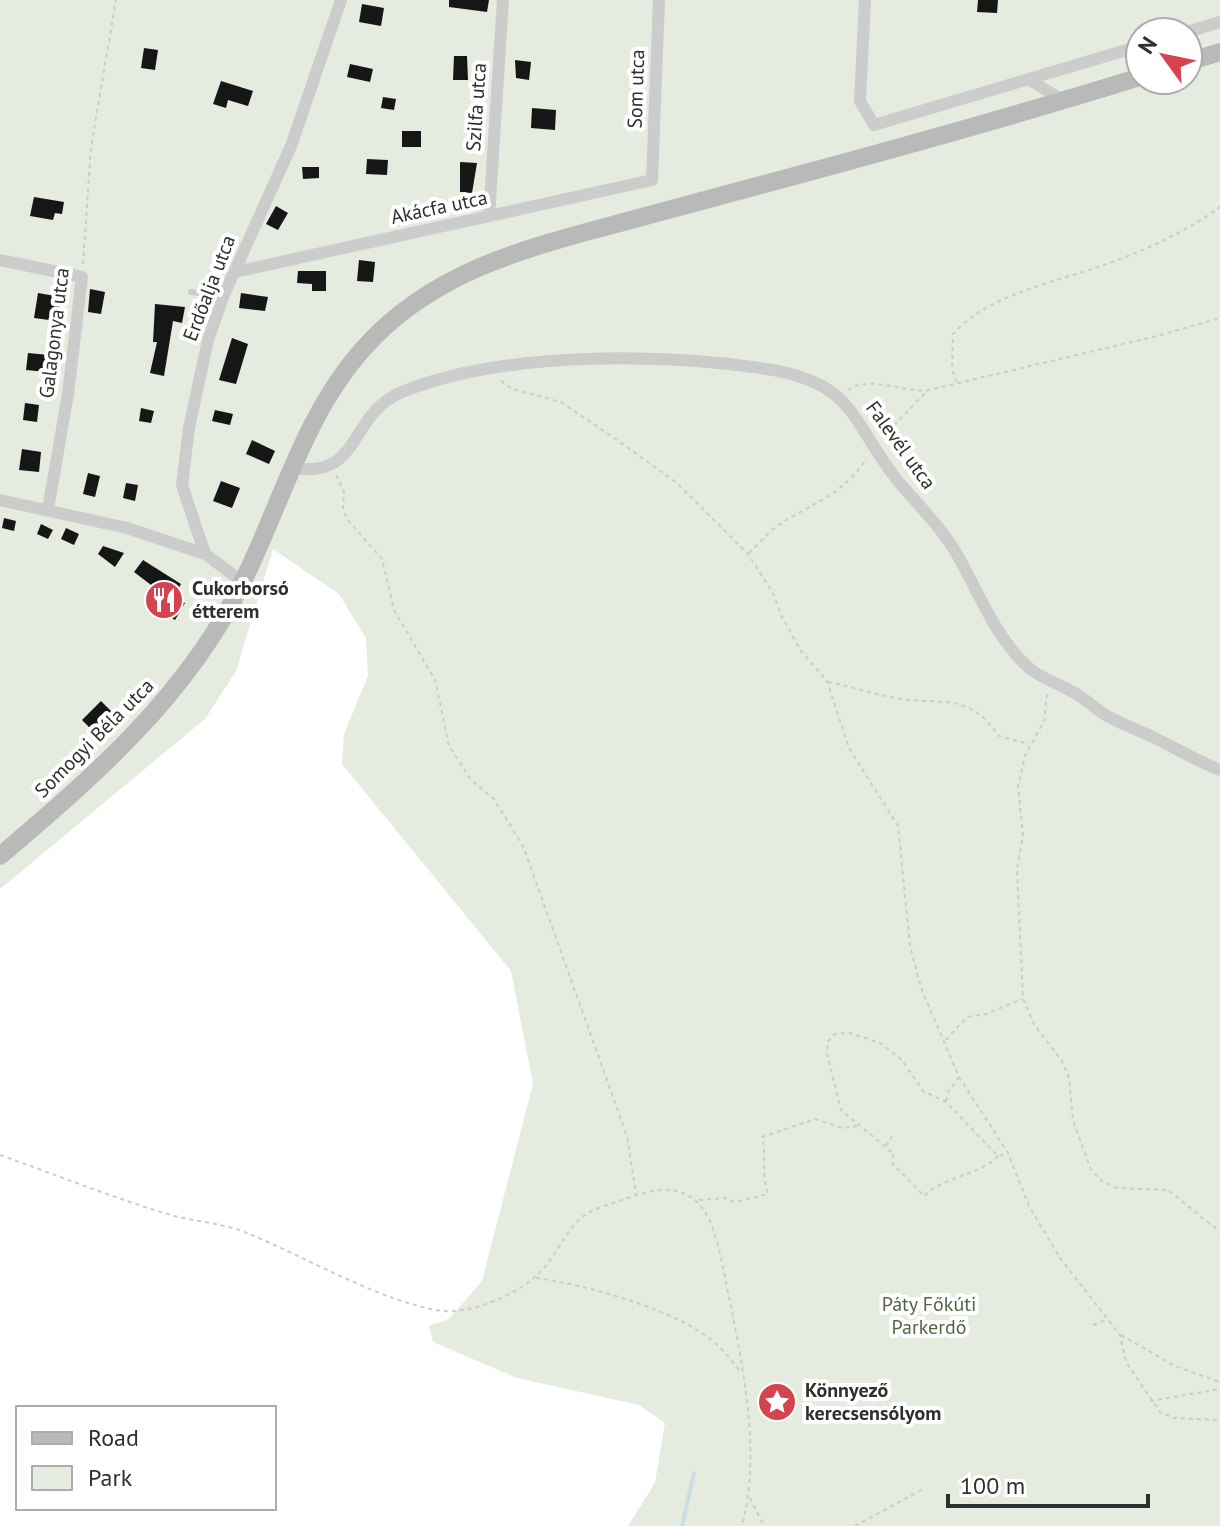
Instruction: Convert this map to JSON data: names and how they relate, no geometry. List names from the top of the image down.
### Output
{
  "streets": {
    "main road": ["Somogyi Béla utca"],
    "street": [
      "Som utca",
      "Szilfa utca",
      "Akácfa utca",
      "Erdőalja utca",
      "Galagonya utca",
      "Falevél utca"
    ]
  },
  "crossings": [
    ["Som utca", "Akácfa utca"],
    ["Szilfa utca", "Akácfa utca"],
    ["Akácfa utca", "Erdőalja utca"]
  ],
  "parks": ["Páty Főkúti Parkerdő"],
  "places": {
    "restaurant": ["Cukorborsó étterem"],
    "place": ["Könnyező kerecsensólyom"]
  },
  "legend": ["Road", "Park"],
  "scale_bar": "100 m",
  "north": "top left"
}
